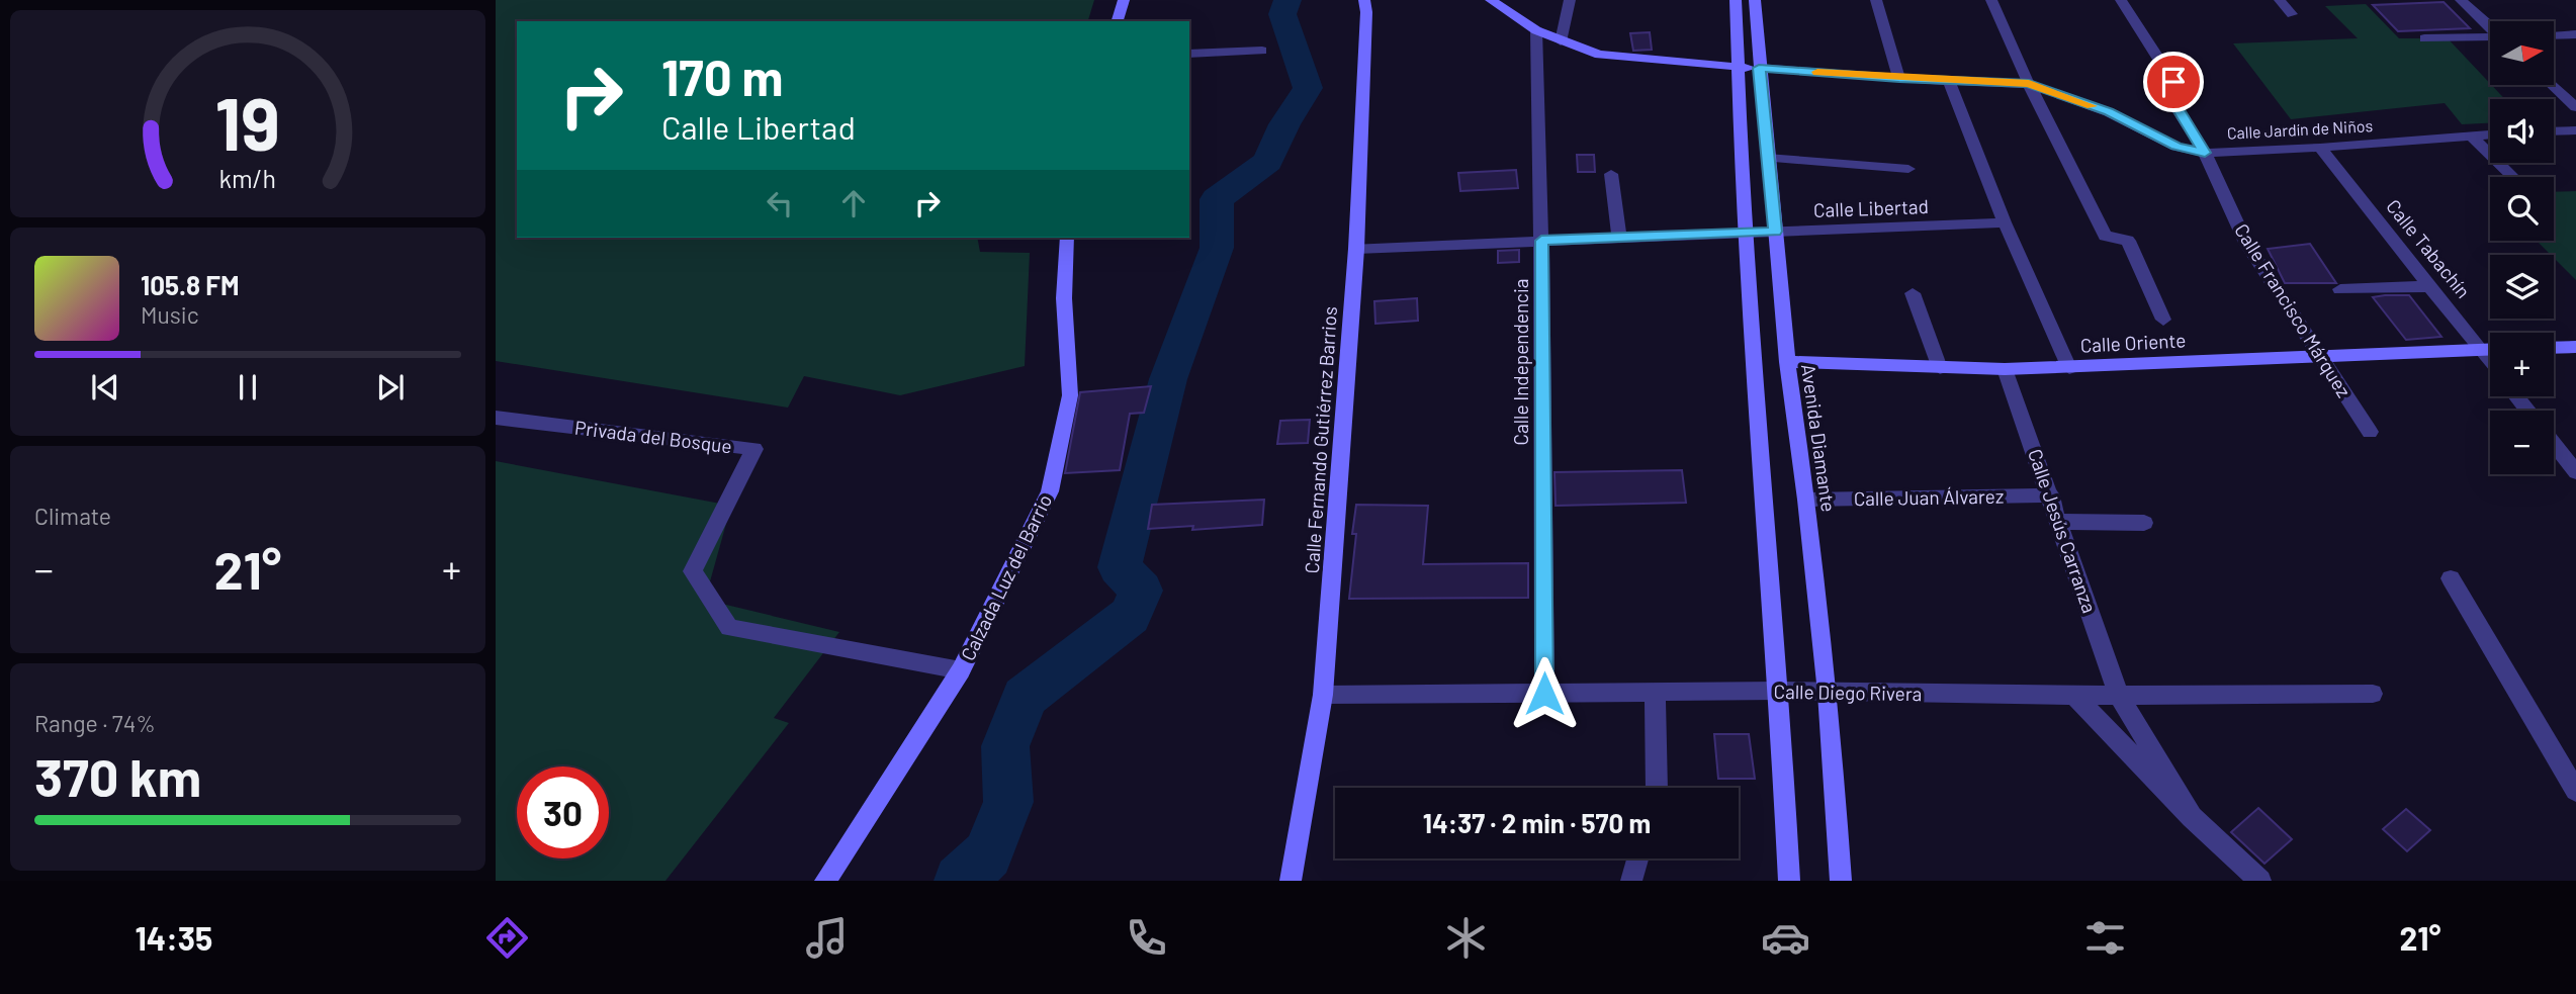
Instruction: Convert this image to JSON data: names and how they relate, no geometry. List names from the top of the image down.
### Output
{
  "streets": {
    "main road": [
      "Calle Jardín de Niños",
      "Calle Oriente",
      "Avenida Diamante",
      "Calle Fernando Gutiérrez Barrios",
      "Calzada Luz del Barrio"
    ],
    "street": [
      "Calle Libertad",
      "Calle Tabachín",
      "Calle Francisco Márquez",
      "Calle Independencia",
      "Privada del Bosque",
      "Calle Juan Álvarez",
      "Calle Jesús Carranza",
      "Calle Diego Rivera"
    ]
  },
  "crossings": [
    ["Calle Jardín de Niños", "Calle Tabachín"],
    ["Calle Jardín de Niños", "Calle Francisco Márquez"],
    ["Calle Jardín de Niños", "Calle Independencia"],
    ["Calle Jardín de Niños", "Avenida Diamante"],
    ["Calle Libertad", "Calle Independencia"],
    ["Calle Libertad", "Avenida Diamante"],
    ["Calle Libertad", "Calle Fernando Gutiérrez Barrios"],
    ["Calle Tabachín", "Calle Oriente"],
    ["Calle Francisco Márquez", "Calle Oriente"],
    ["Calle Oriente", "Avenida Diamante"],
    ["Calle Oriente", "Calle Jesús Carranza"],
    ["Calle Independencia", "Calle Diego Rivera"],
    ["Privada del Bosque", "Calzada Luz del Barrio"],
    ["Avenida Diamante", "Calle Juan Álvarez"],
    ["Avenida Diamante", "Calle Diego Rivera"],
    ["Calle Fernando Gutiérrez Barrios", "Calle Diego Rivera"],
    ["Calle Juan Álvarez", "Calle Jesús Carranza"],
    ["Calle Jesús Carranza", "Calle Diego Rivera"]
  ],
  "north": "right",
  "page": {
    "map_buttons": ["+", "−"],
    "turn": ["170 m", "Calle Libertad"],
    "song": ["105.8 FM", "Music"],
    "tile": [
      "Climate",
      ["Range · 74%", "370 km"]
    ],
    "heat": ["−", "21°", "+"],
    "limit": "30",
    "trip": "14:37 · 2 min · 570 m",
    "tabs": ["14:35", "21°"],
    "gauge": ["19", "km/h"]
  }
}
